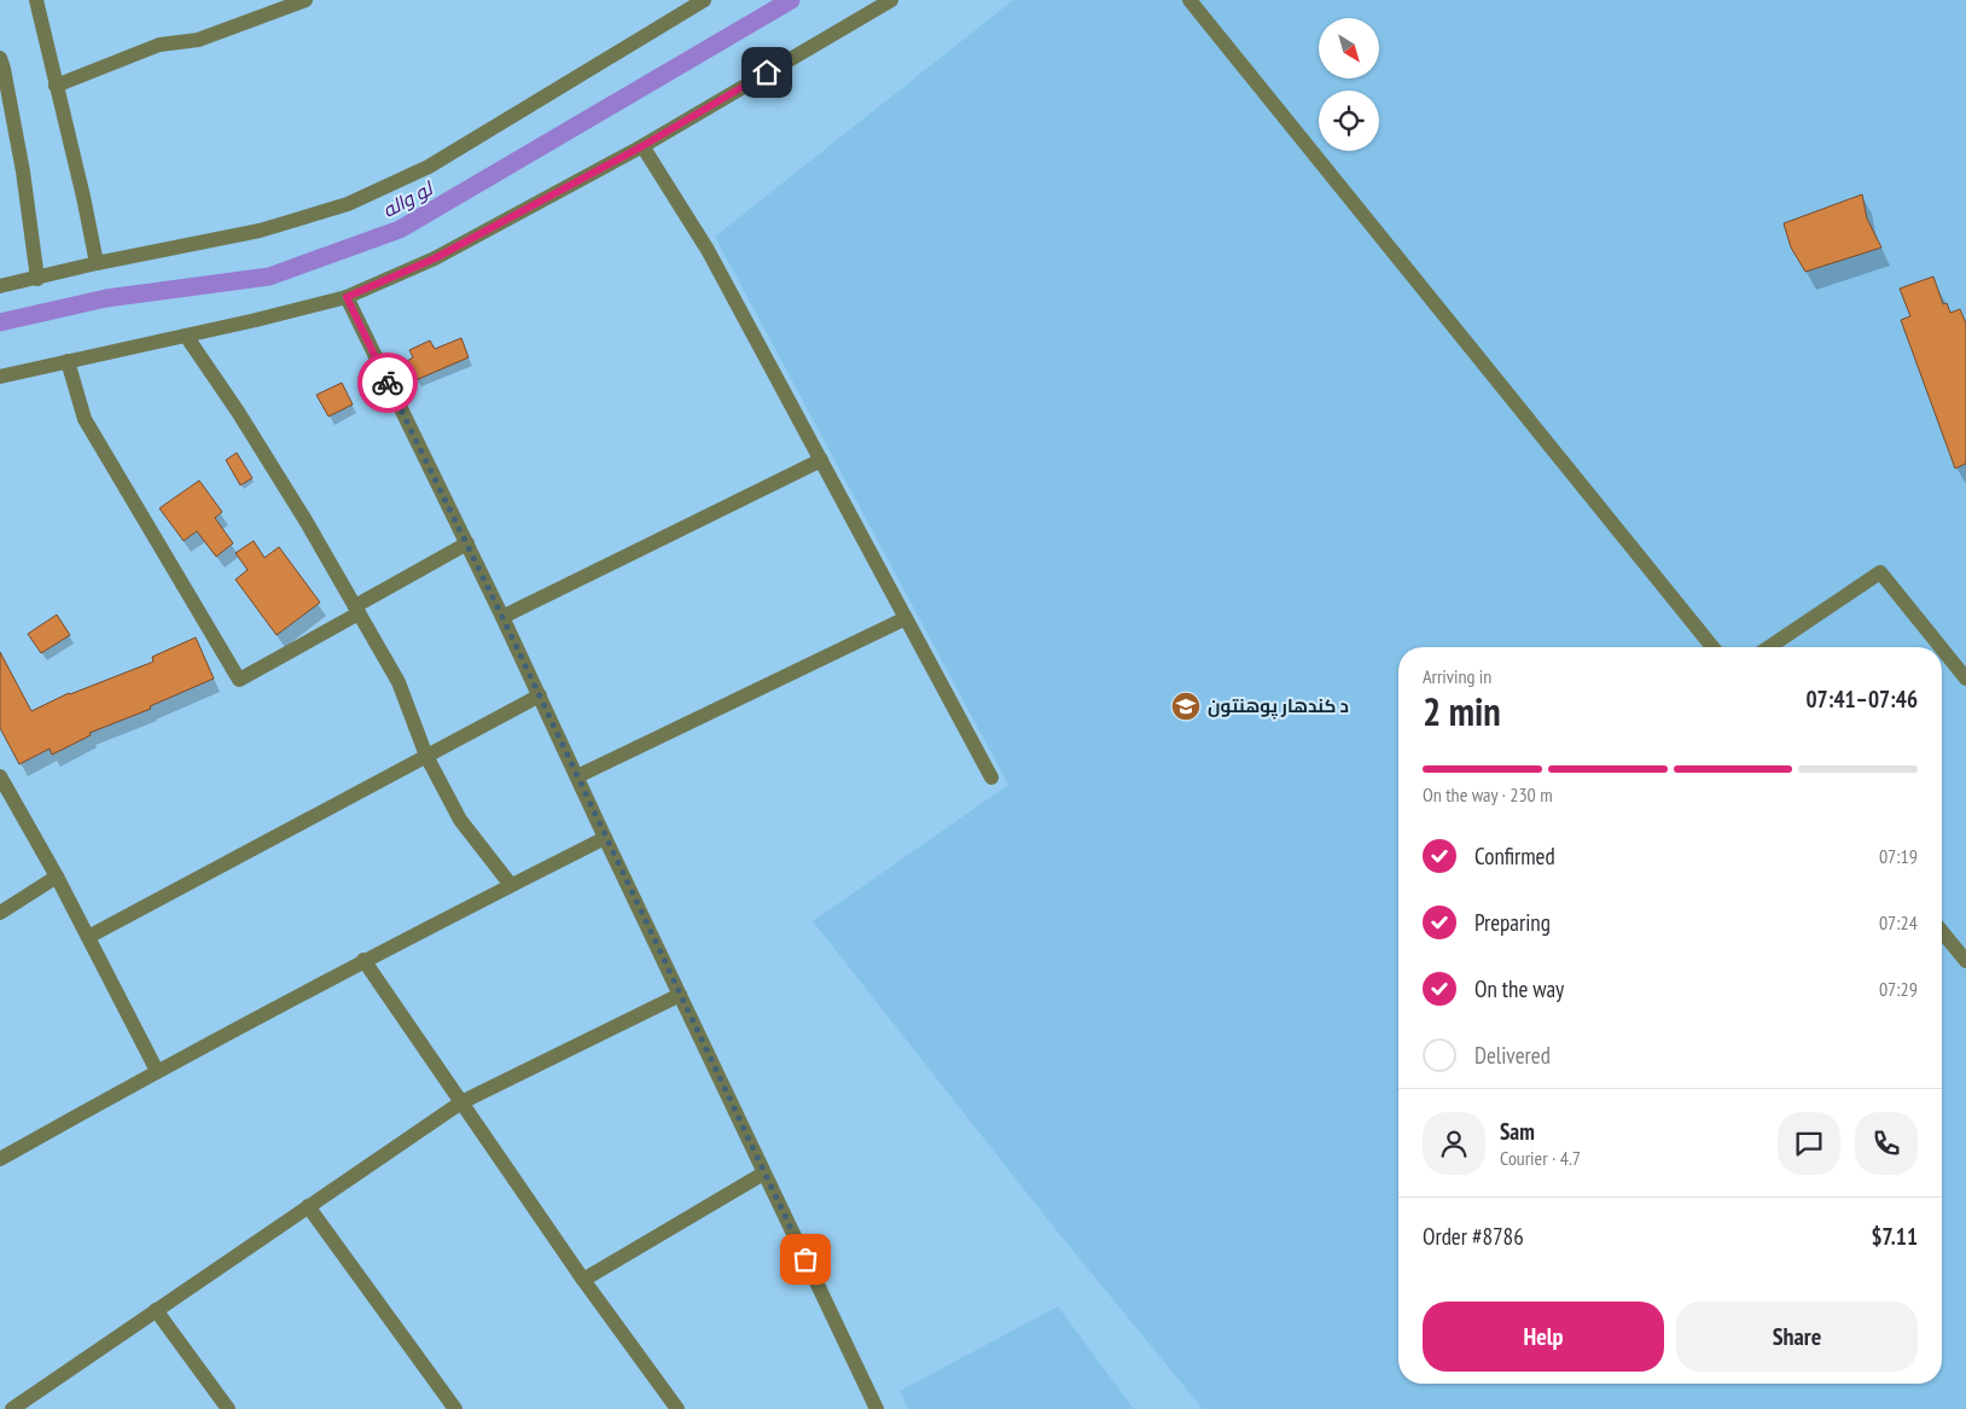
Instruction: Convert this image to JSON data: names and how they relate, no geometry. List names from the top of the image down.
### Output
{
  "water": ["لو واله"],
  "places": {
    "school or university": ["د کندهار پوهنتون"]
  },
  "north": "bottom right",
  "page": {
    "heading": ["2 min", "Arriving in", "07:41–07:46"],
    "panel": [
      "Sam",
      "Courier · 4.7",
      "Order #8786",
      "$7.11"
    ],
    "bar": "On the way · 230 m",
    "list": [
      ["Confirmed", "07:19"],
      ["Preparing", "07:24"],
      ["On the way", "07:29"],
      "Delivered"
    ],
    "buttons": ["Help", "Share"]
  }
}
